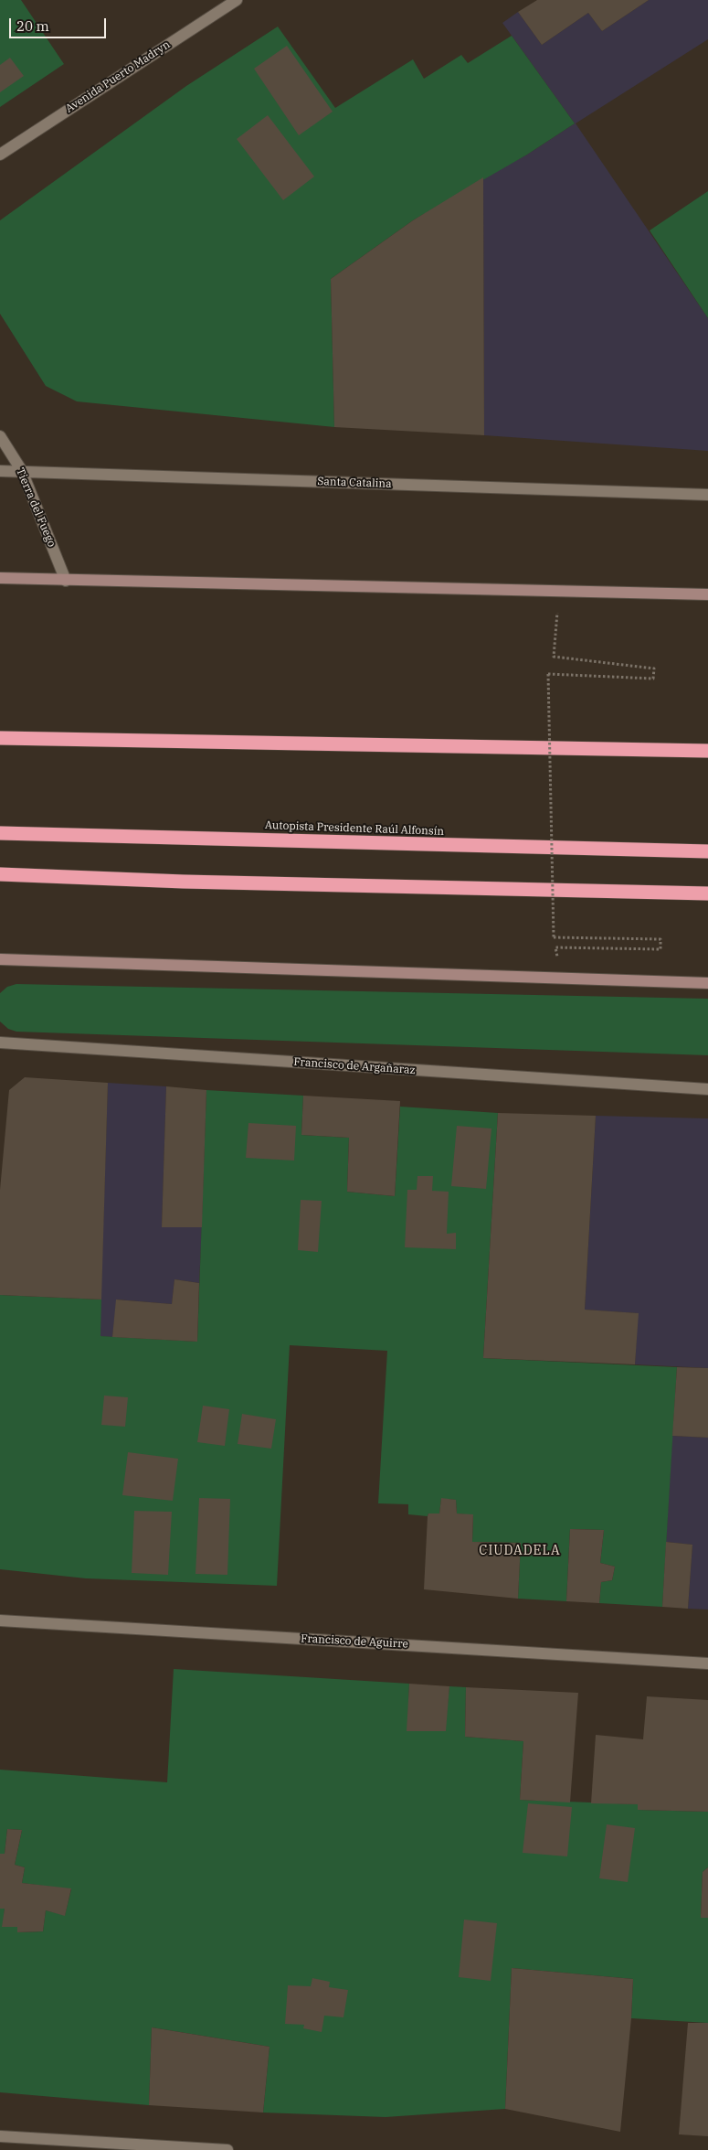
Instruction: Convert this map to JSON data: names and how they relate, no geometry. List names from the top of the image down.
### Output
{
  "streets": {
    "highway": ["Autopista Presidente Raúl Alfonsín"],
    "street": [
      "Avenida Puerto Madryn",
      "Santa Catalina",
      "Tierra del Fuego",
      "Francisco de Argañaraz",
      "Francisco de Aguirre"
    ]
  },
  "crossings": [
    ["Santa Catalina", "Tierra del Fuego"]
  ],
  "districts": ["CIUDADELA"],
  "scale_bar": "20 m"
}
